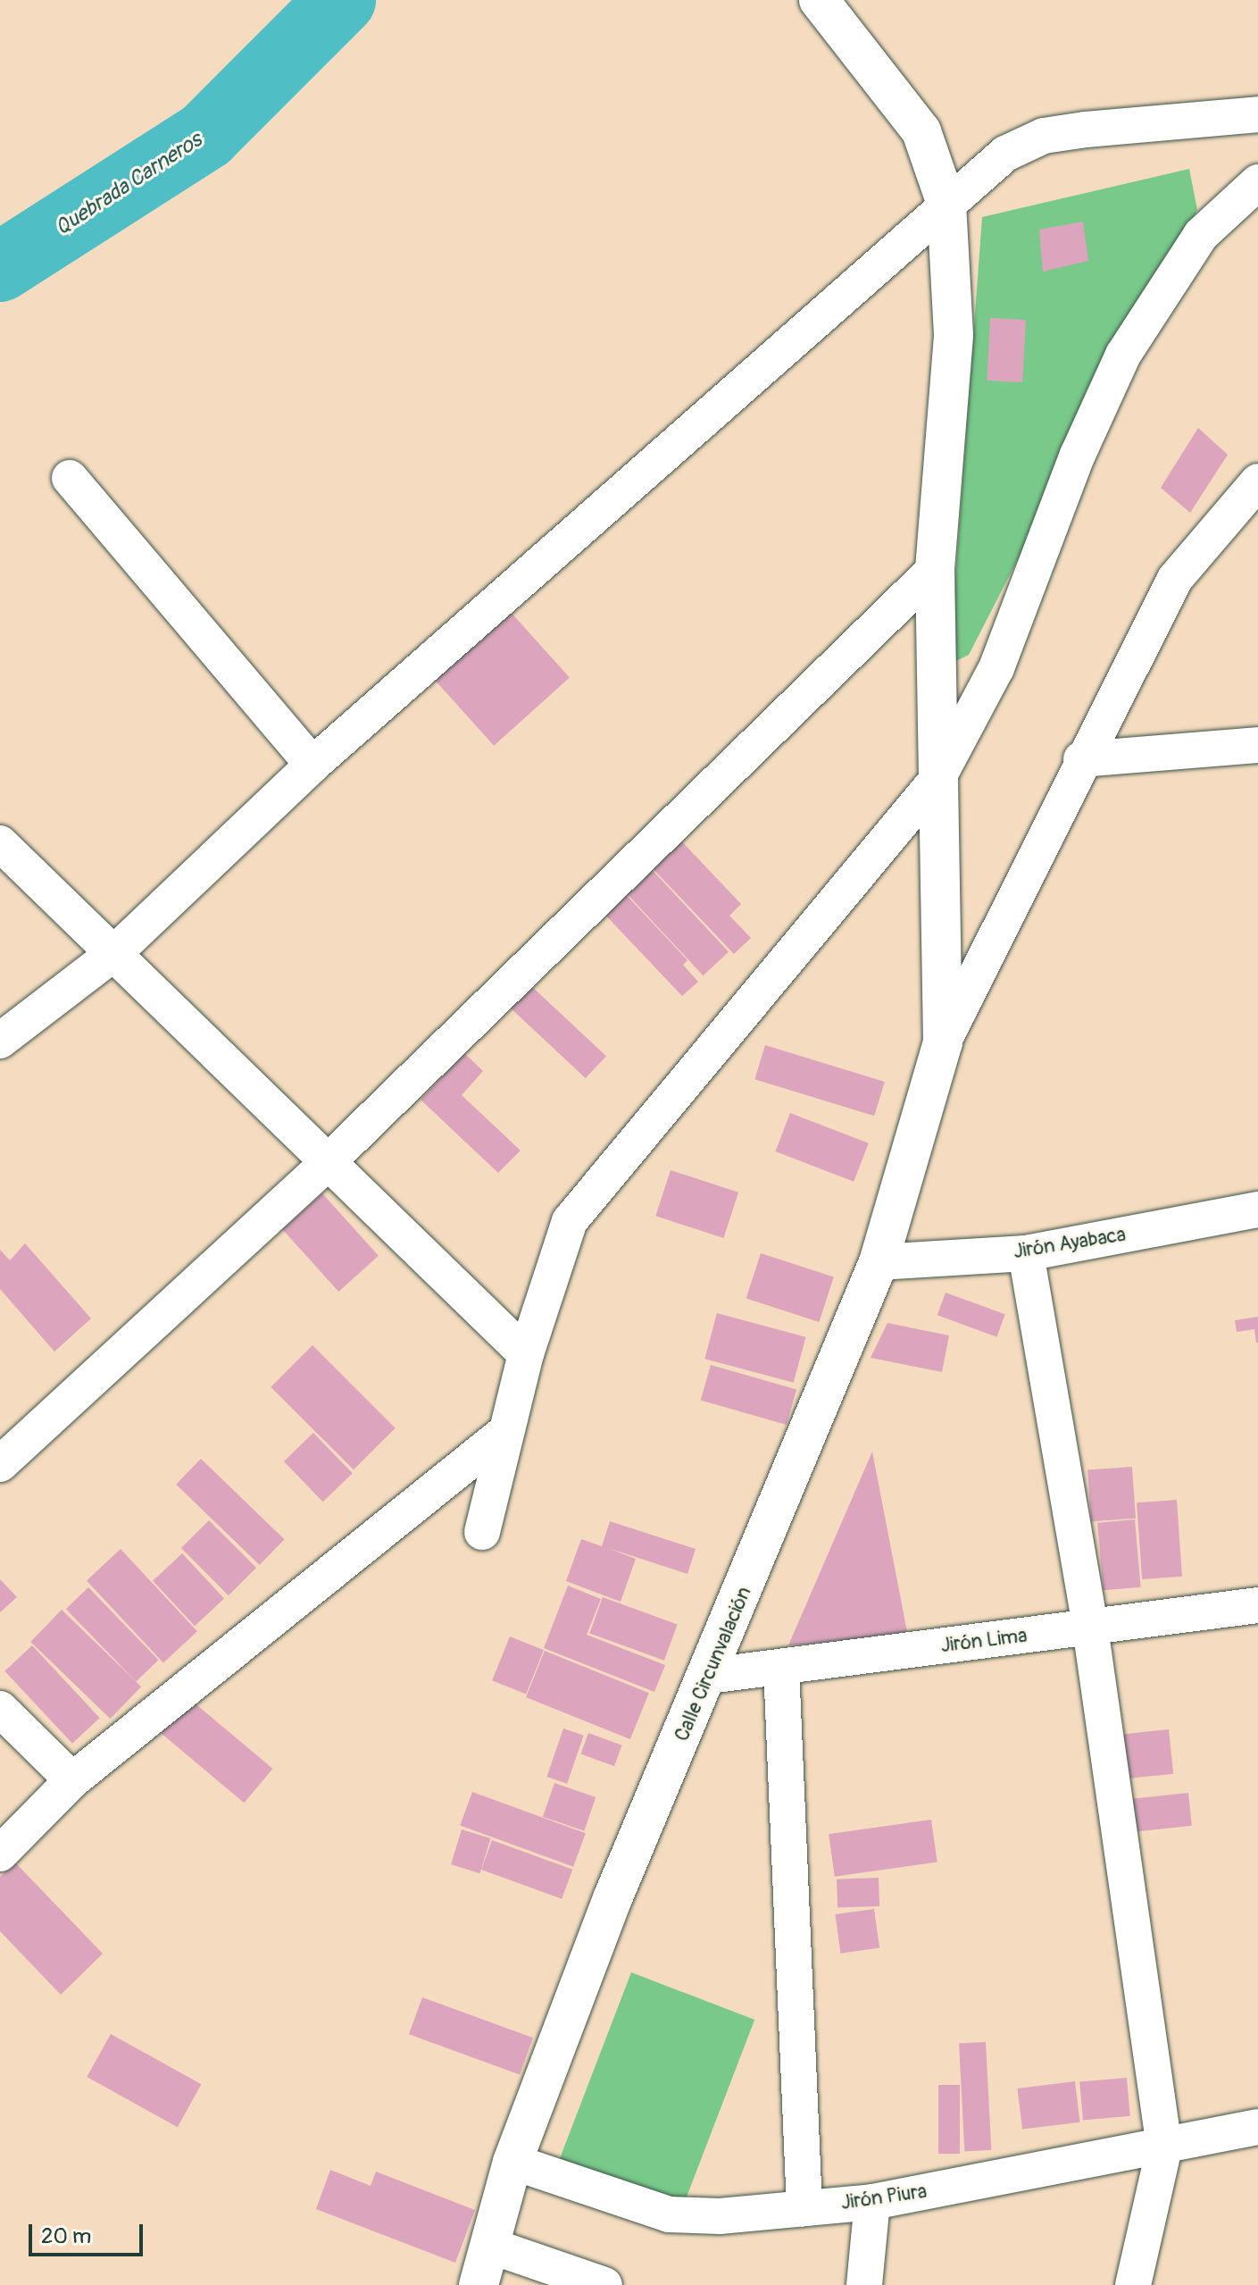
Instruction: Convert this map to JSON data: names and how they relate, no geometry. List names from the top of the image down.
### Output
{
  "streets": {
    "main road": ["Calle Circunvalación"],
    "street": ["Jirón Ayabaca", "Jirón Lima", "Jirón Piura"]
  },
  "crossings": [
    ["Jirón Ayabaca", "Calle Circunvalación"],
    ["Jirón Lima", "Calle Circunvalación"],
    ["Calle Circunvalación", "Jirón Piura"]
  ],
  "water": ["Quebrada Carneros"],
  "scale_bar": "20 m"
}
